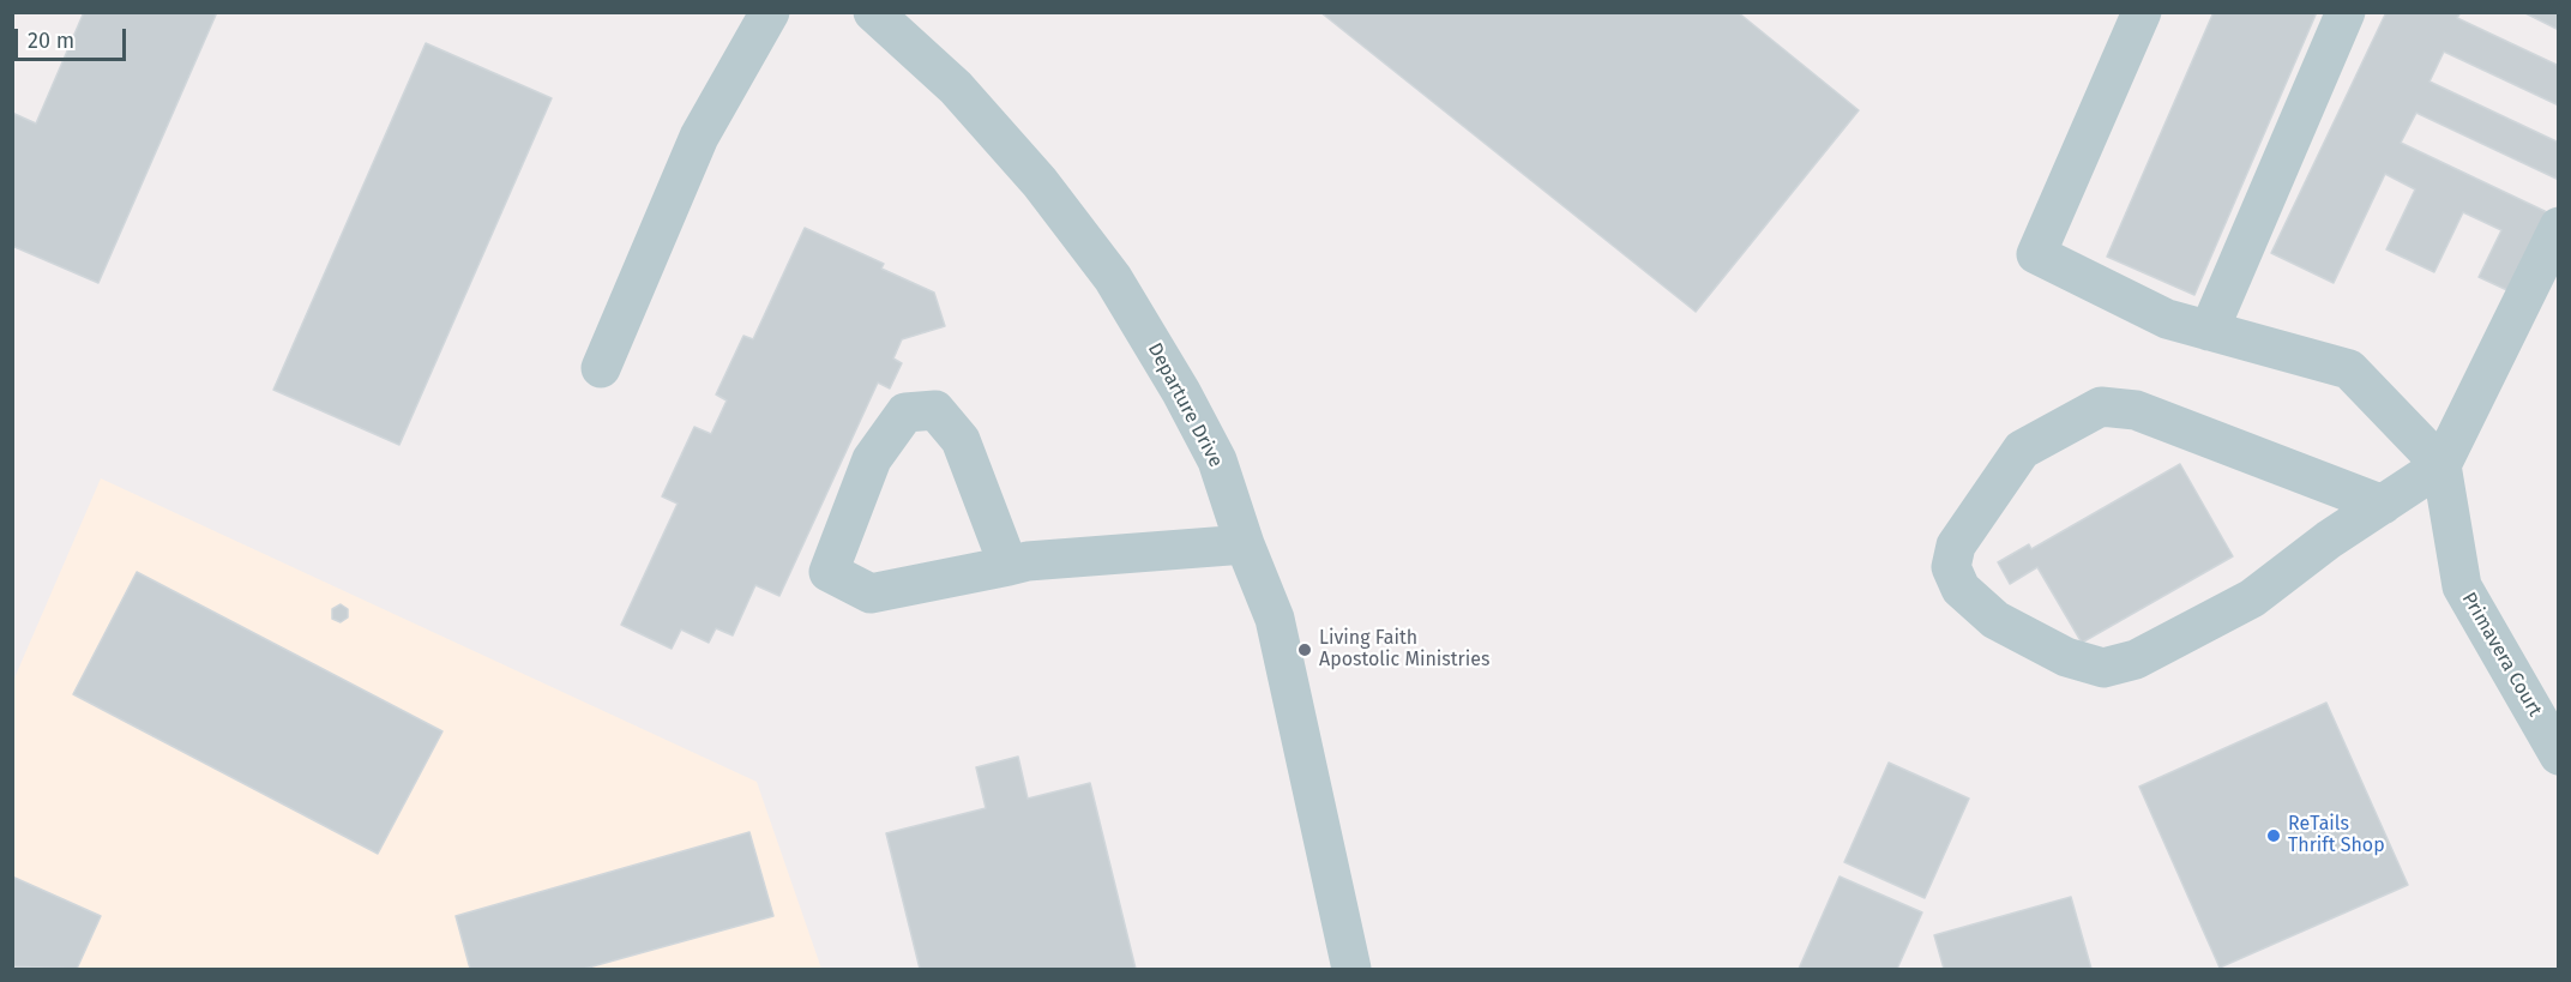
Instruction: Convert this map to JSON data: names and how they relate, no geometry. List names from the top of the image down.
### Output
{
  "streets": {
    "street": ["Departure Drive", "Primavera Court"]
  },
  "places": ["Living Faith Apostolic Ministries", "ReTails Thrift Shop"],
  "scale_bar": "20 m"
}
